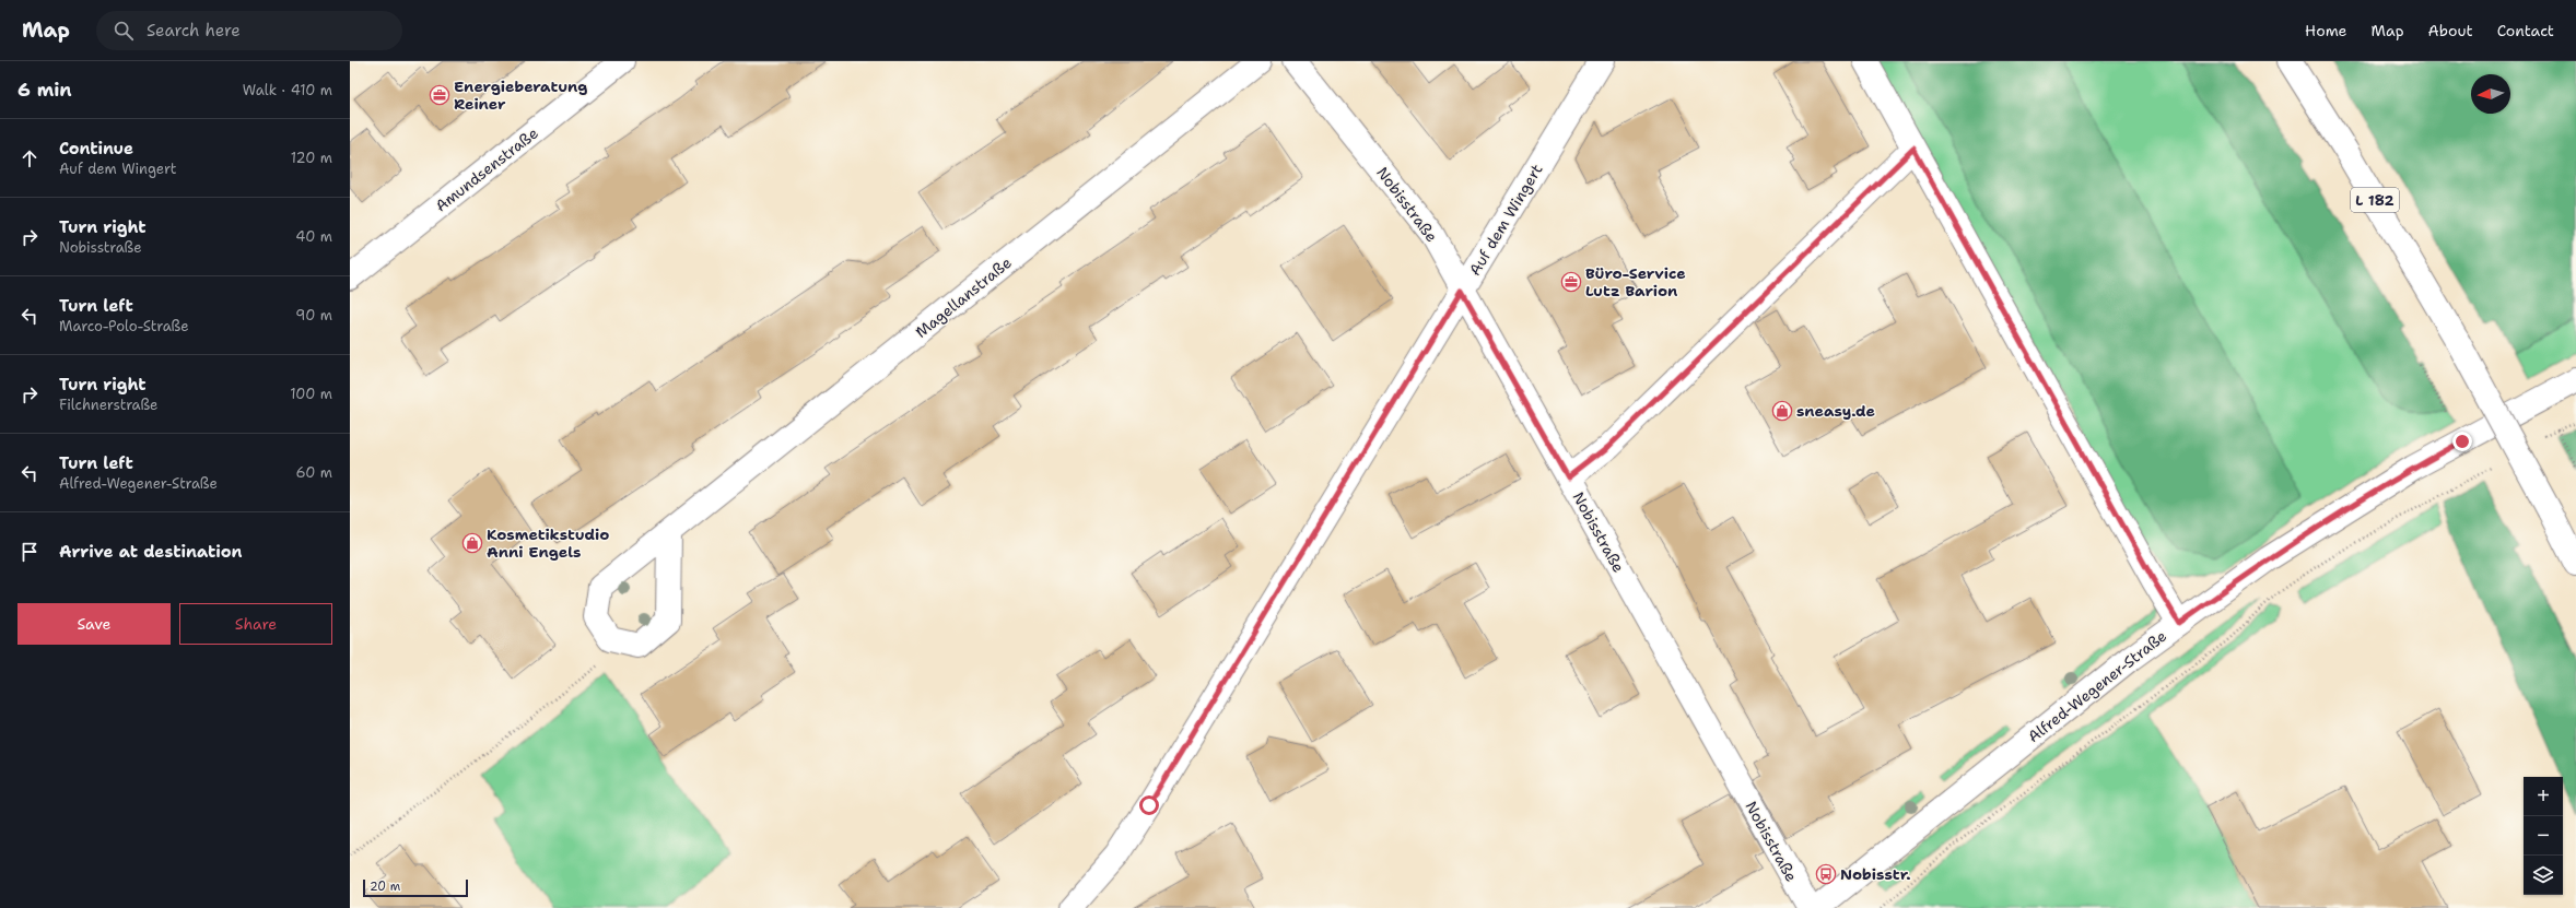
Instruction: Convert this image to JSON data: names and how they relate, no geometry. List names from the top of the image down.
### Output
{
  "streets": {
    "street": [
      "Amundsenstraße",
      "L 182",
      "Nobisstraße",
      "Auf dem Wingert",
      "Magellanstraße",
      "Alfred-Wegener-Straße"
    ]
  },
  "crossings": [
    ["Nobisstraße", "Auf dem Wingert"]
  ],
  "places": {
    "office": ["Energieberatung Reiner", "Büro-Service Lutz Barion"],
    "shop": ["sneasy.de", "Kosmetikstudio Anni Engels"],
    "bus stop": ["Nobisstr."]
  },
  "scale_bar": "20 m",
  "north": "left",
  "page": {
    "header": "Map",
    "search": "Search here",
    "nav": [
      "Home",
      "Map",
      "About",
      "Contact"
    ],
    "heading": ["6 min", "Walk · 410 m"],
    "list": [
      ["Continue", "Auf dem Wingert", "120 m"],
      ["Turn right", "Nobisstraße", "40 m"],
      ["Turn left", "Marco-Polo-Straße", "90 m"],
      ["Turn right", "Filchnerstraße", "100 m"],
      ["Turn left", "Alfred-Wegener-Straße", "60 m"],
      "Arrive at destination"
    ],
    "buttons": ["Save", "Share"],
    "map_buttons": ["+", "−"],
    "scale": "20 m"
  }
}
